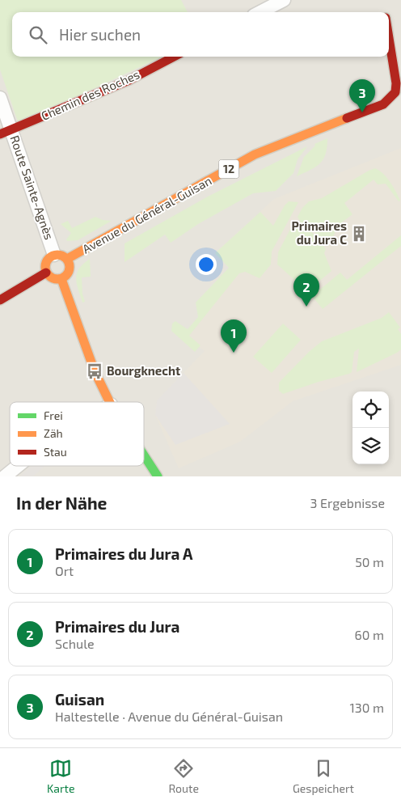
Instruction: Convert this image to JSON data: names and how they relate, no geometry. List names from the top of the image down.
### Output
{
  "streets": {
    "main road": ["Chemin des Roches", "12", "Avenue du Général-Guisan"],
    "street": ["Route Sainte-Agnès"]
  },
  "crossings": [
    ["Chemin des Roches", "Route Sainte-Agnès"],
    ["12", "Avenue du Général-Guisan"],
    ["Route Sainte-Agnès", "Avenue du Général-Guisan"]
  ],
  "places": {
    "building": ["Primaires du Jura C"],
    "bus stop": ["Bourgknecht"]
  },
  "legend": ["Frei", "Zäh", "Stau"],
  "page": {
    "search": "Hier suchen",
    "pins": ["3", "2", "1"],
    "heading": ["In der Nähe", "3 Ergebnisse"],
    "list": [
      {
        "mark": "1",
        "name": "Primaires du Jura A",
        "note": "Ort",
        "value": "50 m"
      },
      {
        "mark": "2",
        "name": "Primaires du Jura",
        "note": "Schule",
        "value": "60 m"
      },
      {
        "mark": "3",
        "name": "Guisan",
        "note": "Haltestelle · Avenue du Général-Guisan",
        "value": "130 m"
      }
    ],
    "nav": ["Karte", "Route", "Gespeichert"]
  }
}
